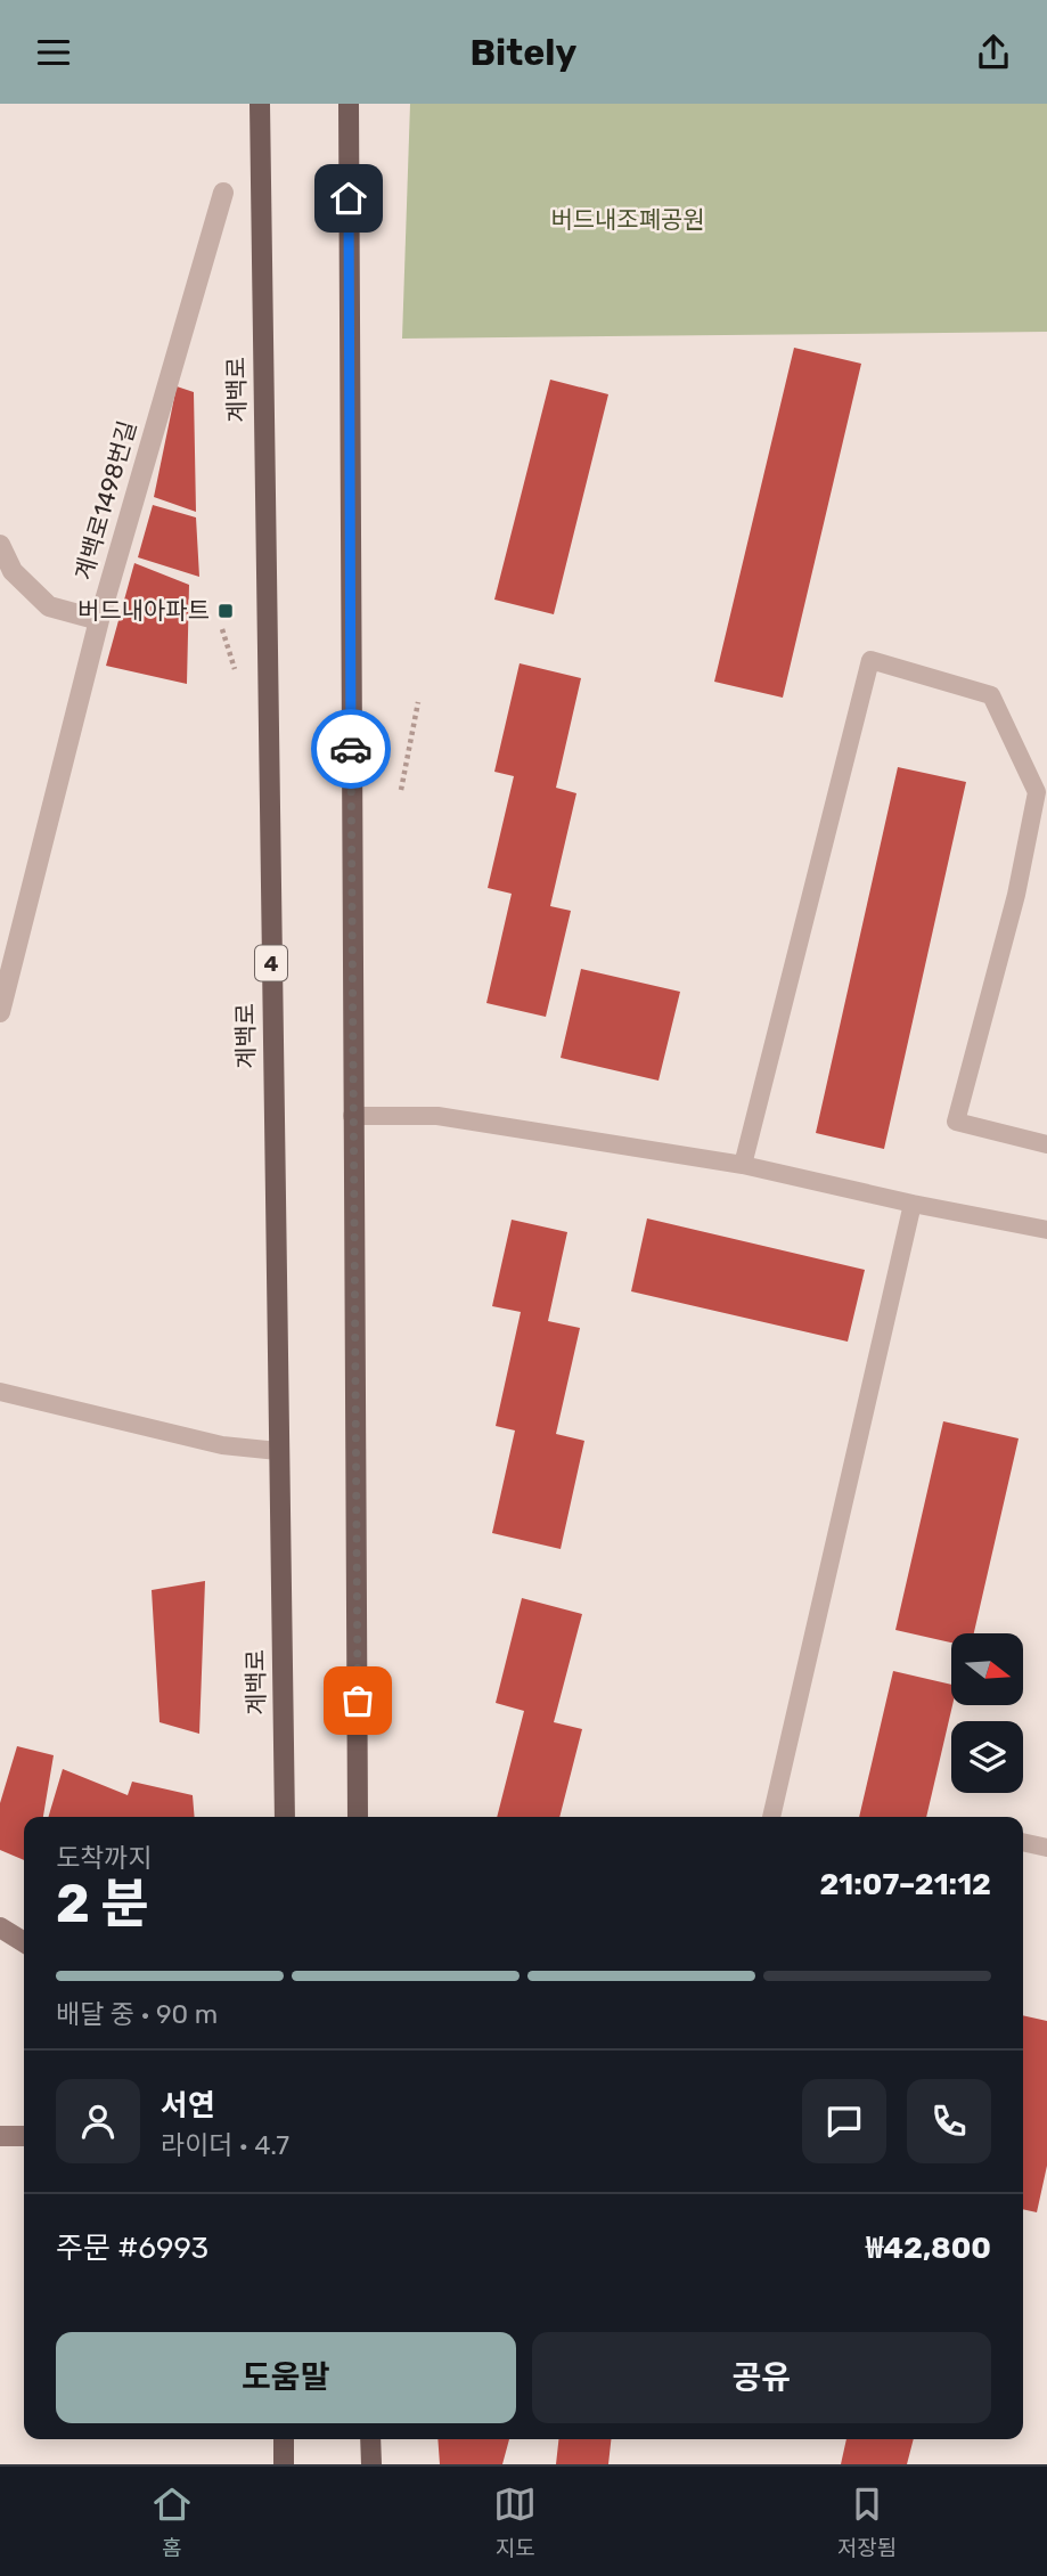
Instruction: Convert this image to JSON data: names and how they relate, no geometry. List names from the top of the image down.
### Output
{
  "streets": {
    "main road": ["계백로", "4"],
    "street": ["계백로1498번길"]
  },
  "parks": ["버드내조폐공원"],
  "places": {
    "transit": ["버드내아파트"]
  },
  "north": "right",
  "page": {
    "header": "Bitely",
    "heading": ["2 분", "도착까지", "21:07–21:12"],
    "panel": [
      "서연",
      "라이더 · 4.7",
      "주문 #6993",
      "₩42,800"
    ],
    "bar": "배달 중 · 90 m",
    "buttons": ["도움말", "공유"],
    "tabs": ["홈", "지도", "저장됨"]
  }
}
